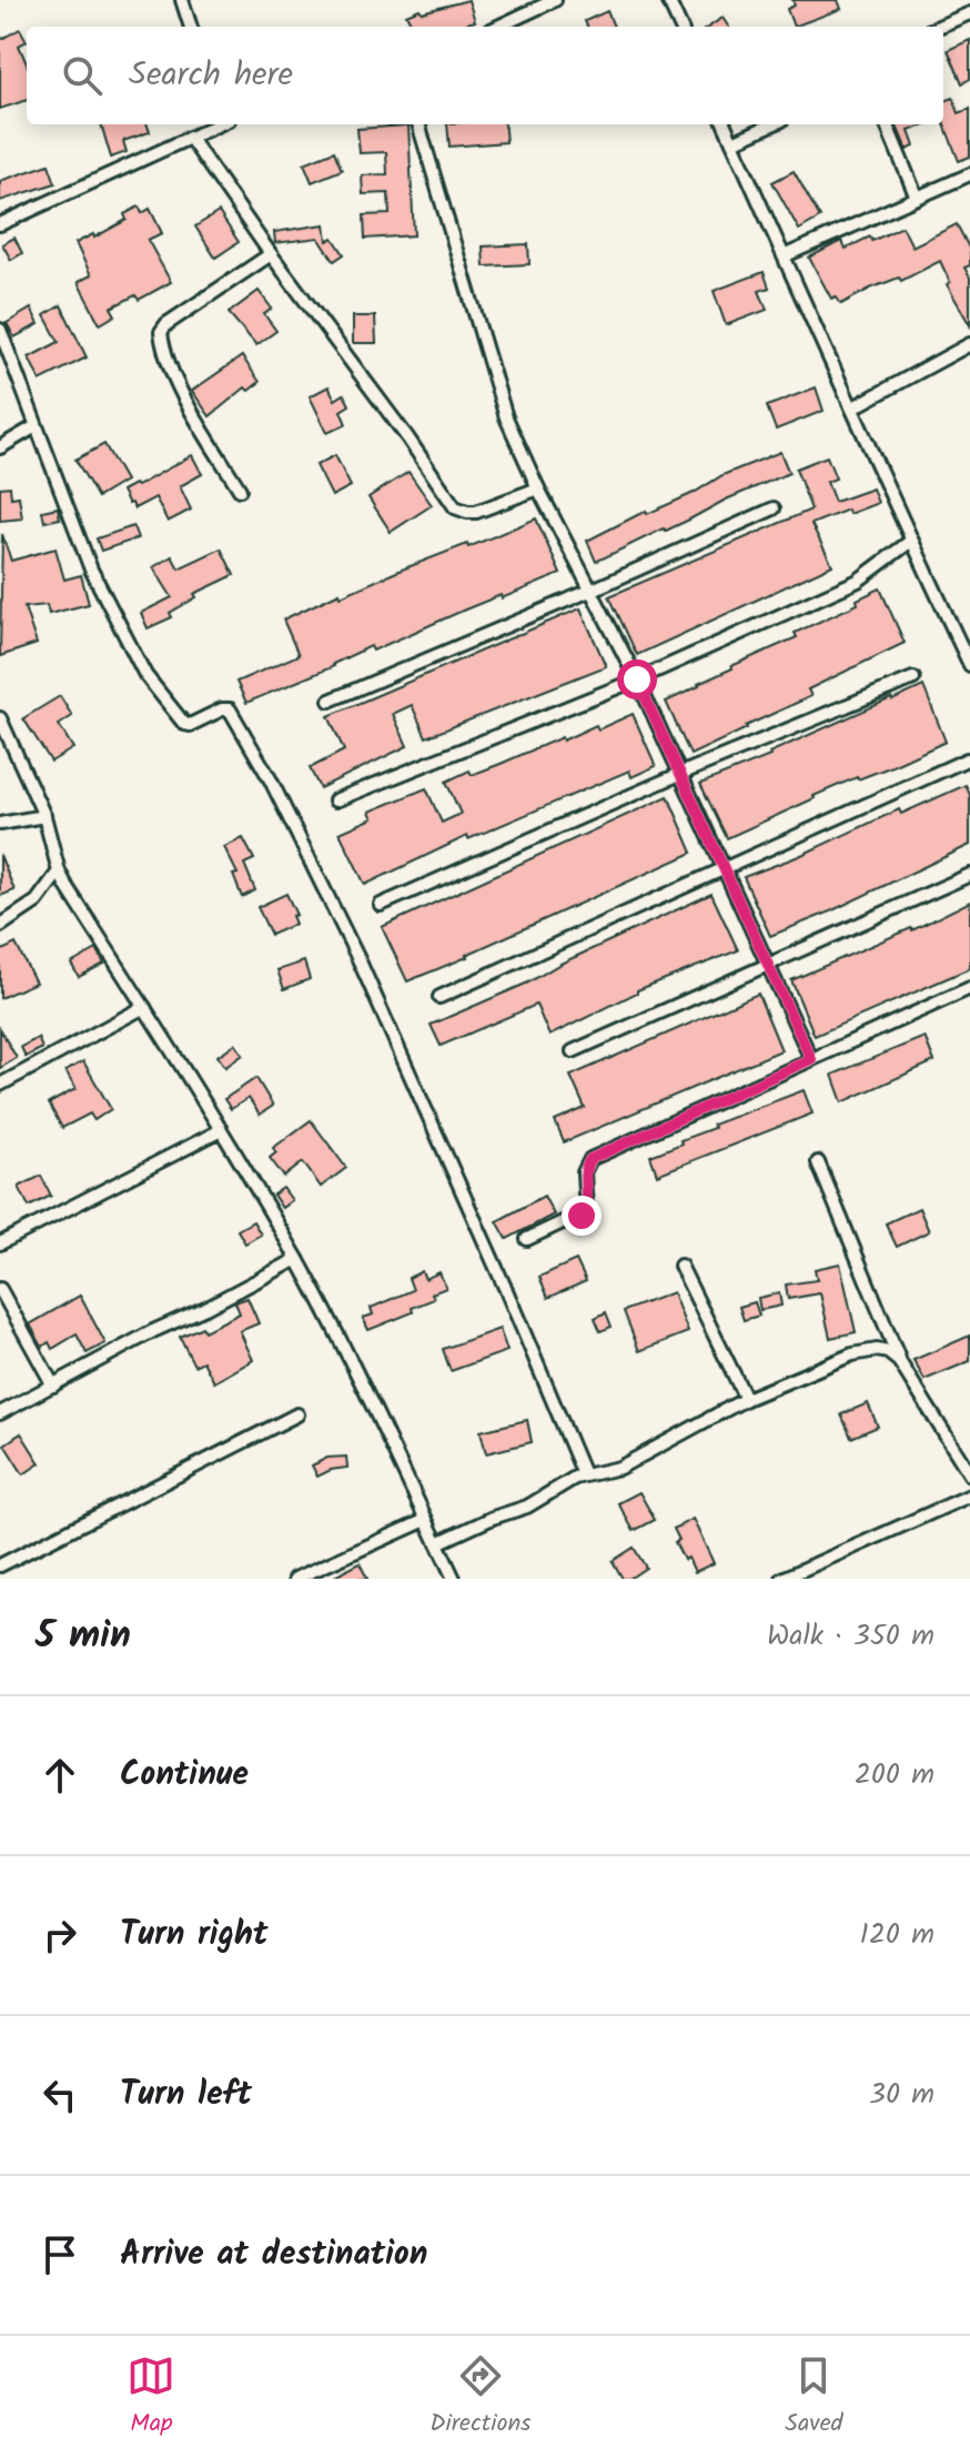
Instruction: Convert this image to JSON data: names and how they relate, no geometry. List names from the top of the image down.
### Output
{
  "page": {
    "search": "Search here",
    "heading": ["5 min", "Walk · 350 m"],
    "list": [
      ["Continue", "200 m"],
      ["Turn right", "120 m"],
      ["Turn left", "30 m"],
      "Arrive at destination"
    ],
    "nav": ["Map", "Directions", "Saved"]
  }
}
